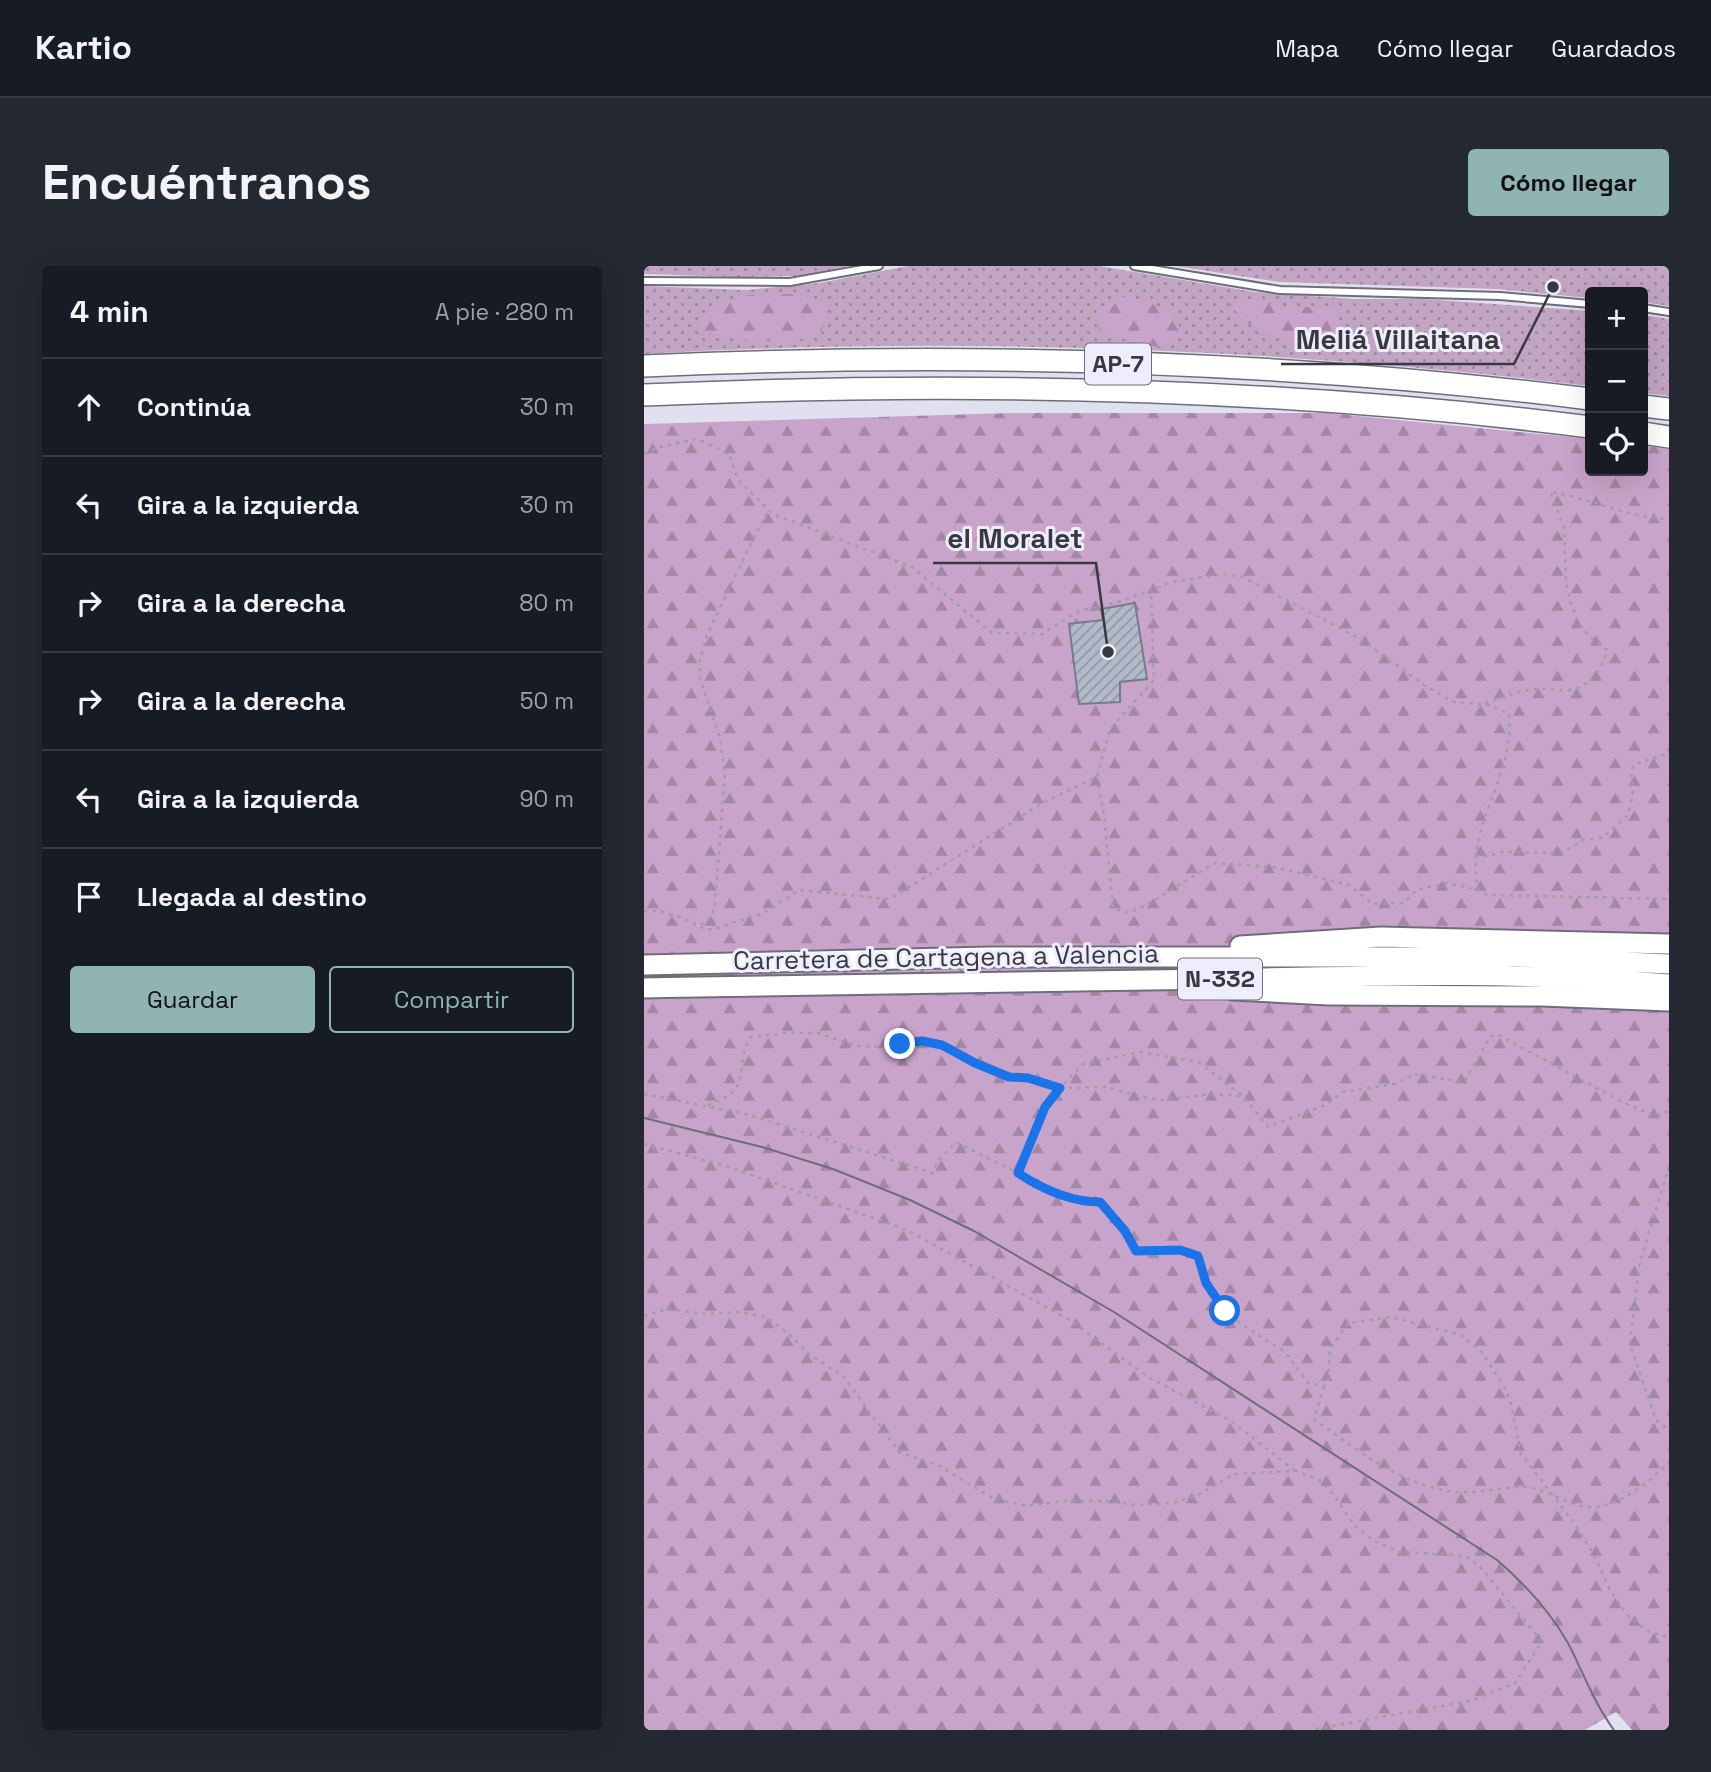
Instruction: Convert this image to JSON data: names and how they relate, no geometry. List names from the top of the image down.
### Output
{
  "streets": {
    "highway": ["AP-7", "Carretera de Cartagena a Valencia", "N-332"]
  },
  "crossings": [
    ["Carretera de Cartagena a Valencia", "N-332"]
  ],
  "places": ["Meliá Villaitana", "el Moralet"],
  "page": {
    "header": "Kartio",
    "nav": ["Mapa", "Cómo llegar", "Guardados"],
    "buttons": [
      "Cómo llegar",
      ["Guardar", "Compartir"]
    ],
    "title": "Encuéntranos",
    "heading": ["4 min", "A pie · 280 m"],
    "map_buttons": ["+", "−"],
    "list": [
      ["Continúa", "30 m"],
      ["Gira a la izquierda", "30 m"],
      ["Gira a la derecha", "80 m"],
      ["Gira a la derecha", "50 m"],
      ["Gira a la izquierda", "90 m"],
      "Llegada al destino"
    ]
  }
}
